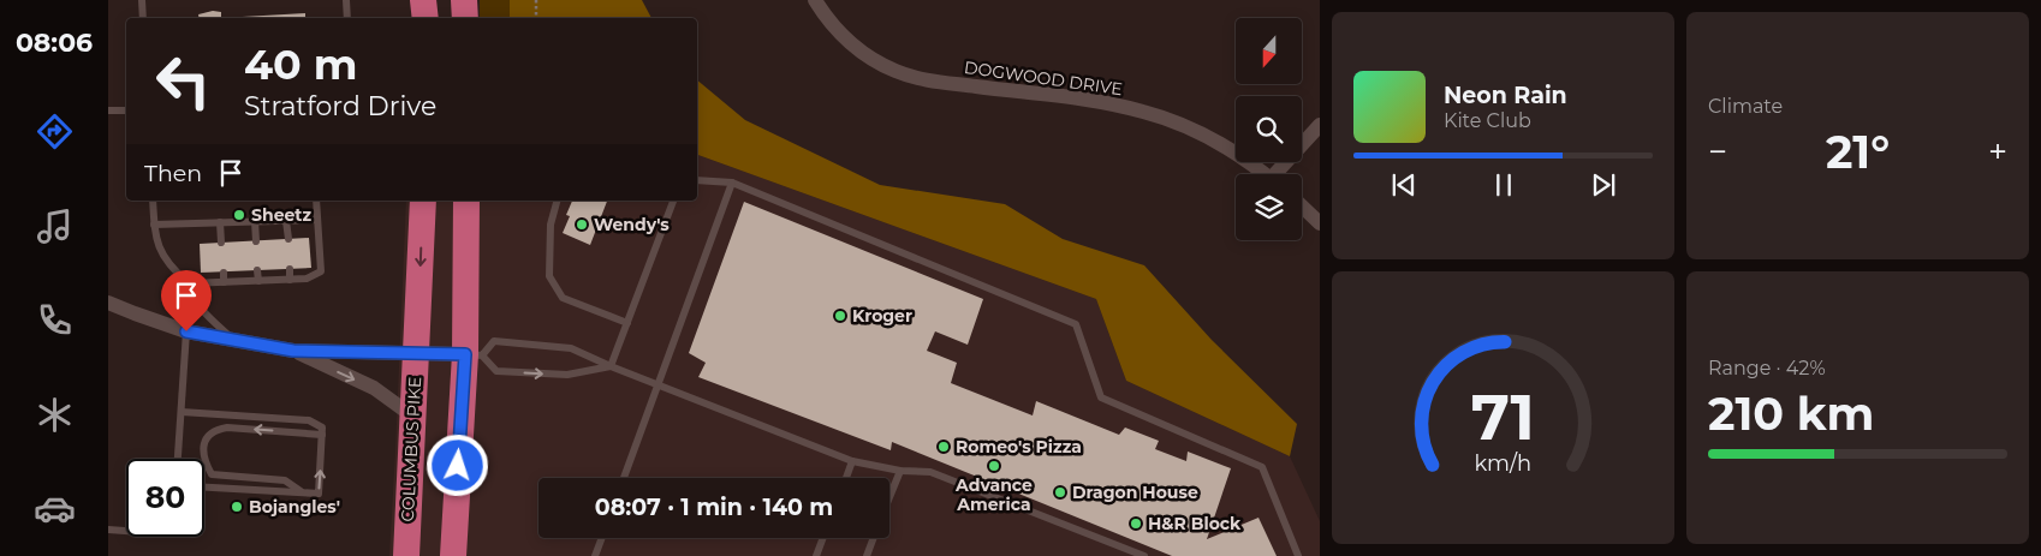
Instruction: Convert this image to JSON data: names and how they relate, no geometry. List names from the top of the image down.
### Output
{
  "streets": {
    "highway": ["COLUMBUS PIKE"],
    "street": ["DOGWOOD DRIVE"]
  },
  "places": [
    "Sheetz",
    "Wendy's",
    "Kroger",
    "Romeo's Pizza",
    "Advance America",
    "Dragon House",
    "Bojangles'",
    "H&R Block"
  ],
  "north": "bottom",
  "page": {
    "tabs": "08:06",
    "tile": [
      "Climate",
      ["Range · 42%", "210 km"]
    ],
    "turn": ["40 m", "Stratford Drive"],
    "song": ["Neon Rain", "Kite Club"],
    "heat": ["−", "21°", "+"],
    "then": "Then",
    "limit": "80",
    "trip": "08:07 · 1 min · 140 m",
    "gauge": ["71", "km/h"]
  }
}
